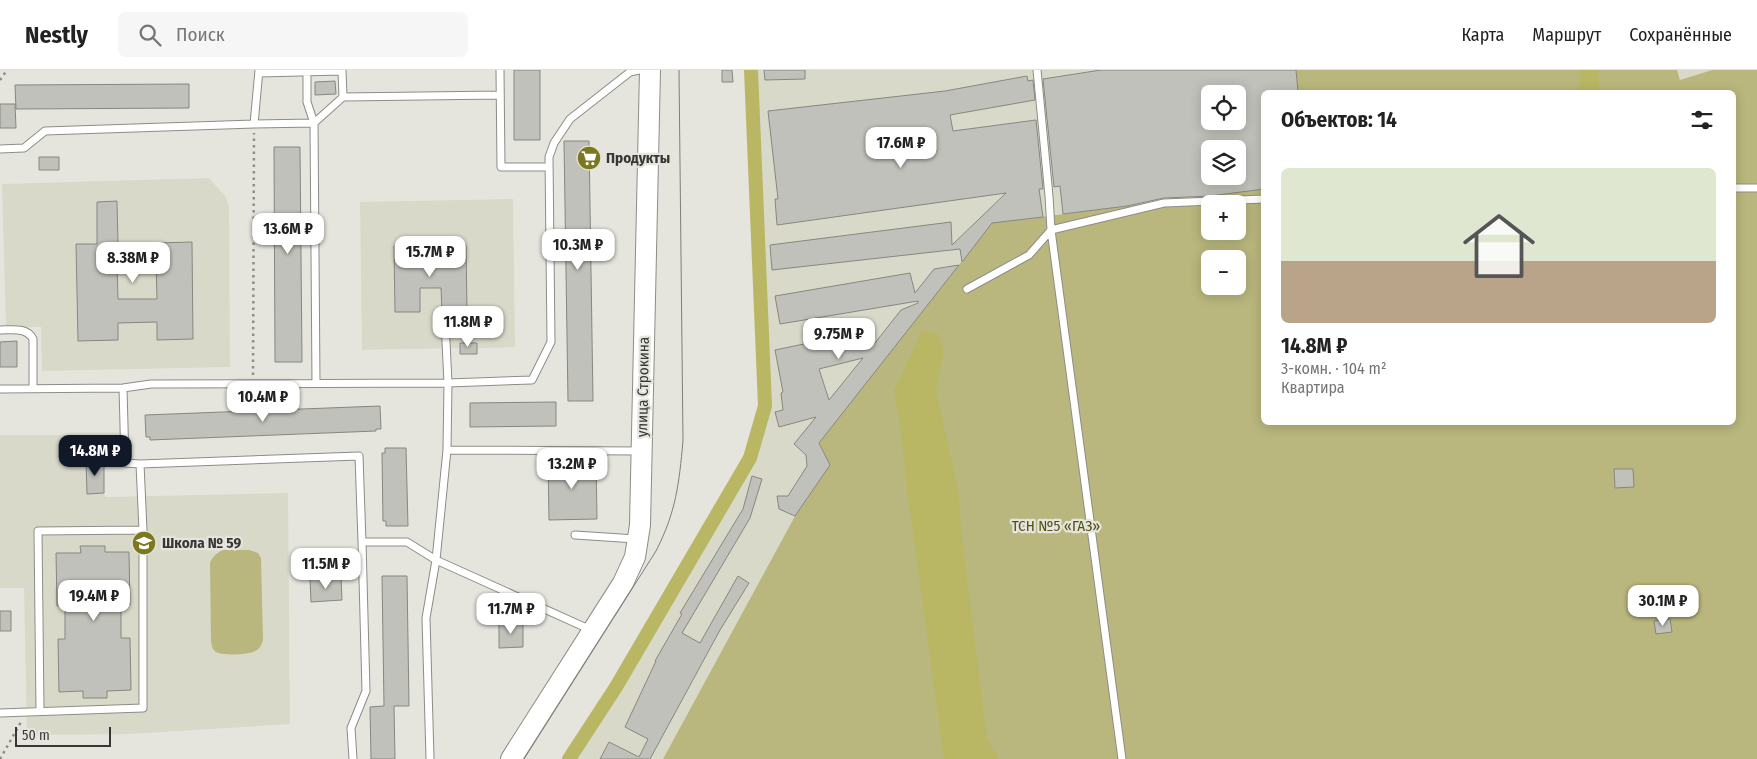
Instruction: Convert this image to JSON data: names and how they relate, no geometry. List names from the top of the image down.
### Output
{
  "streets": {
    "street": ["улица Строкина"]
  },
  "parks": ["ТСН №5 «ГАЗ»"],
  "places": {
    "supermarket": ["Продукты"],
    "school or university": ["Школа № 59"]
  },
  "scale_bar": "50 m",
  "page": {
    "header": "Nestly",
    "search": "Поиск",
    "nav": ["Карта", "Маршрут", "Сохранённые"],
    "map_buttons": ["+", "−"],
    "heading": "Объектов: 14",
    "price": [
      "17.6M ₽",
      "13.6M ₽",
      "10.3M ₽",
      "15.7M ₽",
      "8.38M ₽",
      "11.8M ₽",
      "9.75M ₽",
      "10.4M ₽",
      "14.8M ₽",
      "13.2M ₽",
      "11.5M ₽",
      "19.4M ₽",
      "30.1M ₽",
      "11.7M ₽"
    ],
    "list": [
      {
        "name": "14.8M ₽",
        "note": "3-комн. · 104 m² · Квартира"
      }
    ],
    "scale": "50 m"
  }
}
